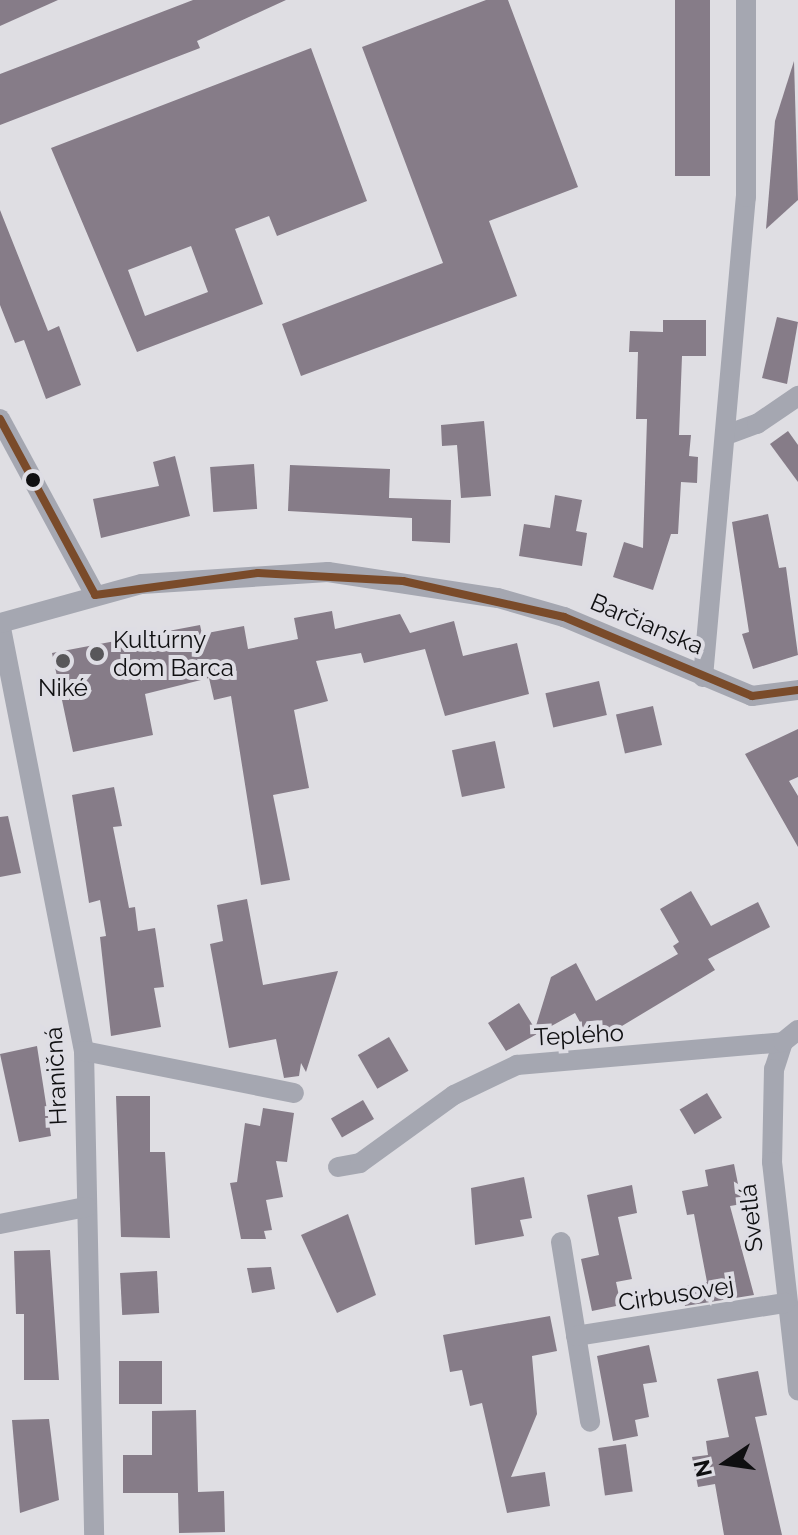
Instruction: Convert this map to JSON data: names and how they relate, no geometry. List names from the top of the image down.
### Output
{
  "streets": {
    "street": [
      "Barčianska",
      "Teplého",
      "Hraničná",
      "Svetlá",
      "Cirbusovej"
    ]
  },
  "crossings": [
    ["Barčianska", "Hraničná"],
    ["Teplého", "Svetlá"],
    ["Svetlá", "Cirbusovej"]
  ],
  "places": ["Kultúrny dom Barca", "Niké"],
  "north": "left"
}
